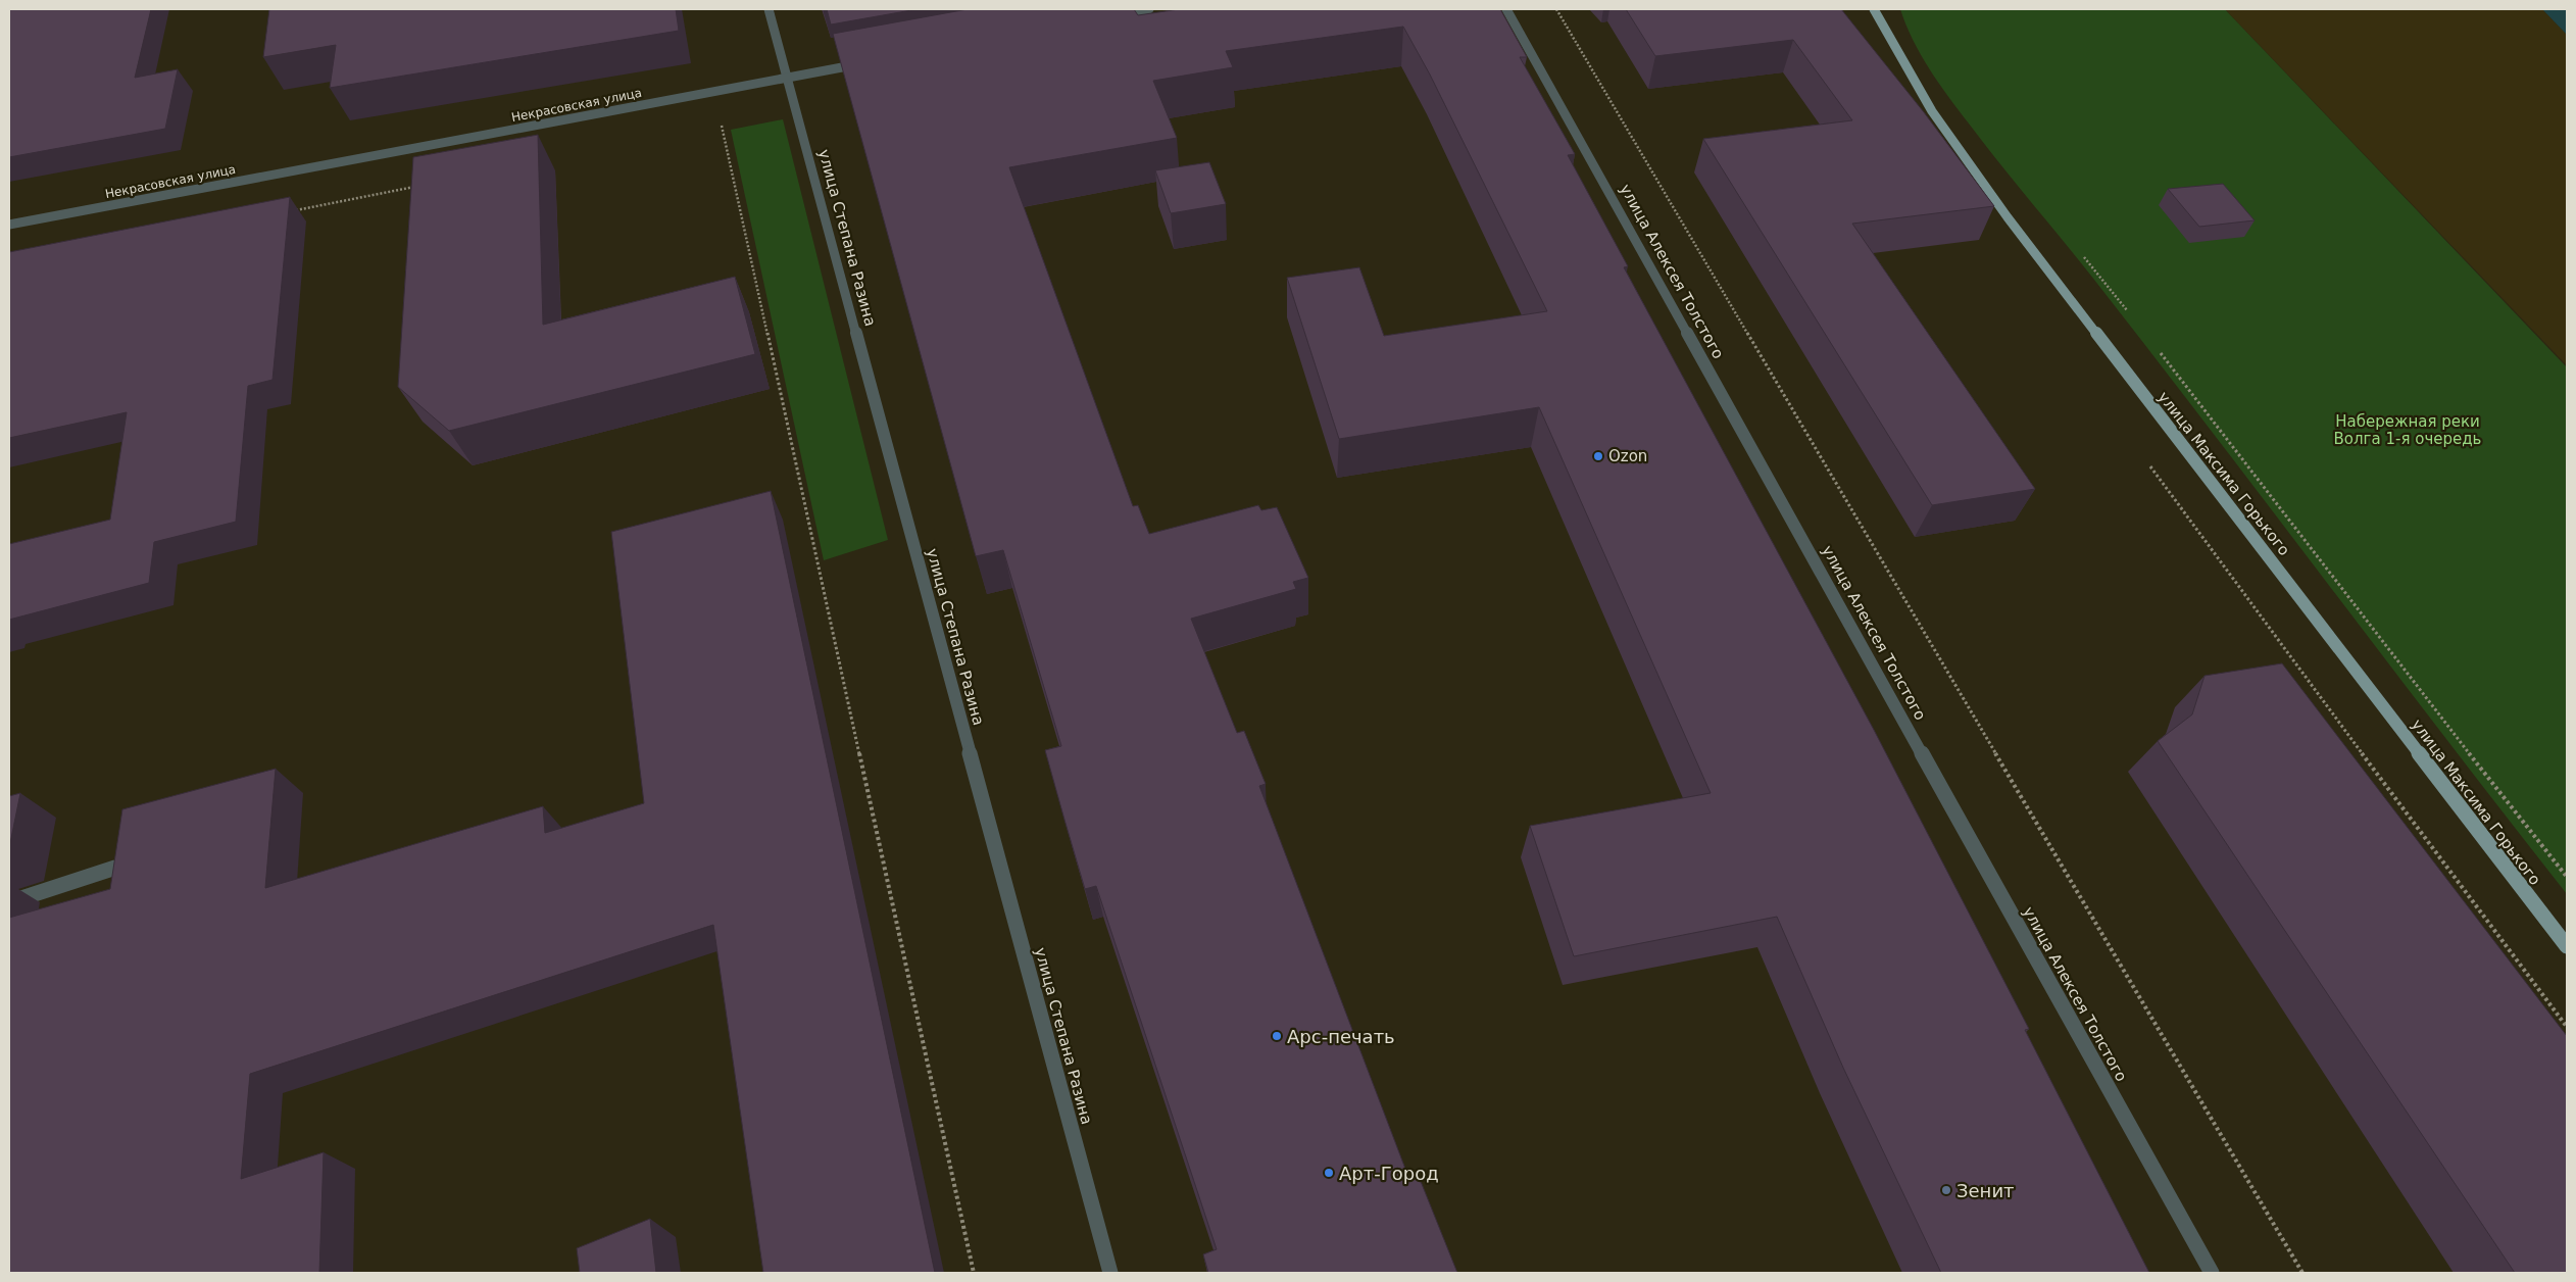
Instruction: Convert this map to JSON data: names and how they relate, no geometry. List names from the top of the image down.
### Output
{
  "streets": {
    "main road": ["улица Максима Горького"],
    "street": ["Некрасовская улица", "улица Степана Разина", "улица Алексея Толстого"]
  },
  "crossings": [
    ["Некрасовская улица", "улица Степана Разина"]
  ],
  "parks": ["Набережная реки Волга 1-я очередь"],
  "places": [
    "Ozon",
    "Арс-печать",
    "Арт-Город",
    "Зенит"
  ]
}
